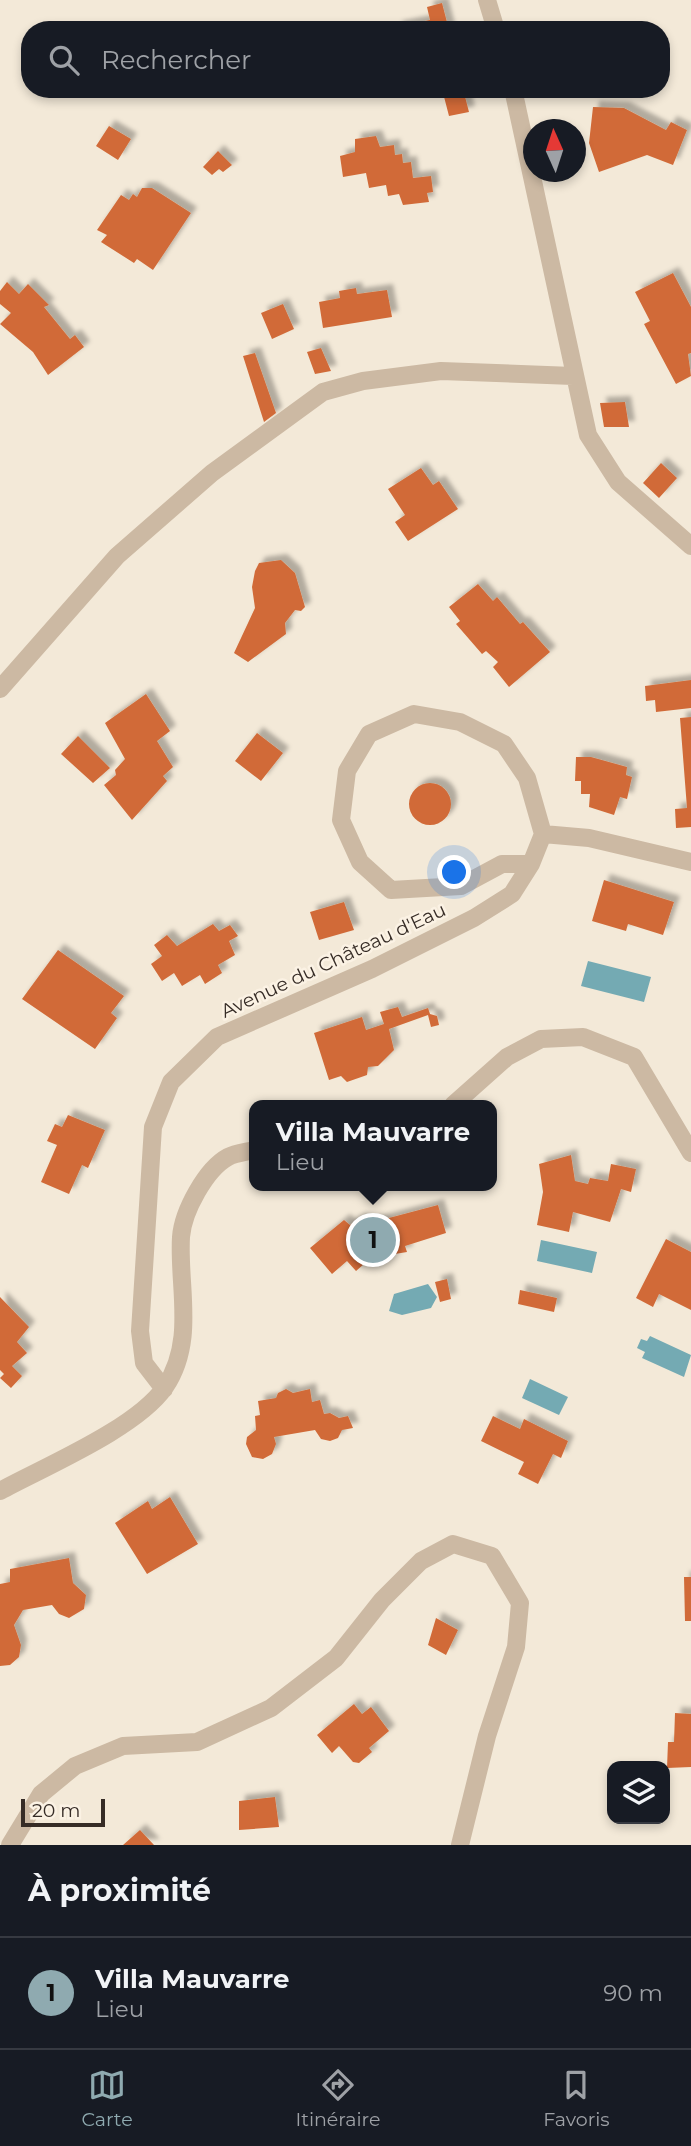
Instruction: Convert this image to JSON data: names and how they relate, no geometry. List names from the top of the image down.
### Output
{
  "streets": {
    "street": ["Avenue du Château d'Eau"]
  },
  "scale_bar": "20 m",
  "north": "top",
  "page": {
    "search": "Rechercher",
    "popup": ["Villa Mauvarre", "Lieu"],
    "pins": "1",
    "scale": "20 m",
    "heading": "À proximité",
    "list": [
      {
        "mark": "1",
        "name": "Villa Mauvarre",
        "note": "Lieu",
        "value": "90 m"
      }
    ],
    "nav": ["Carte", "Itinéraire", "Favoris"]
  }
}
